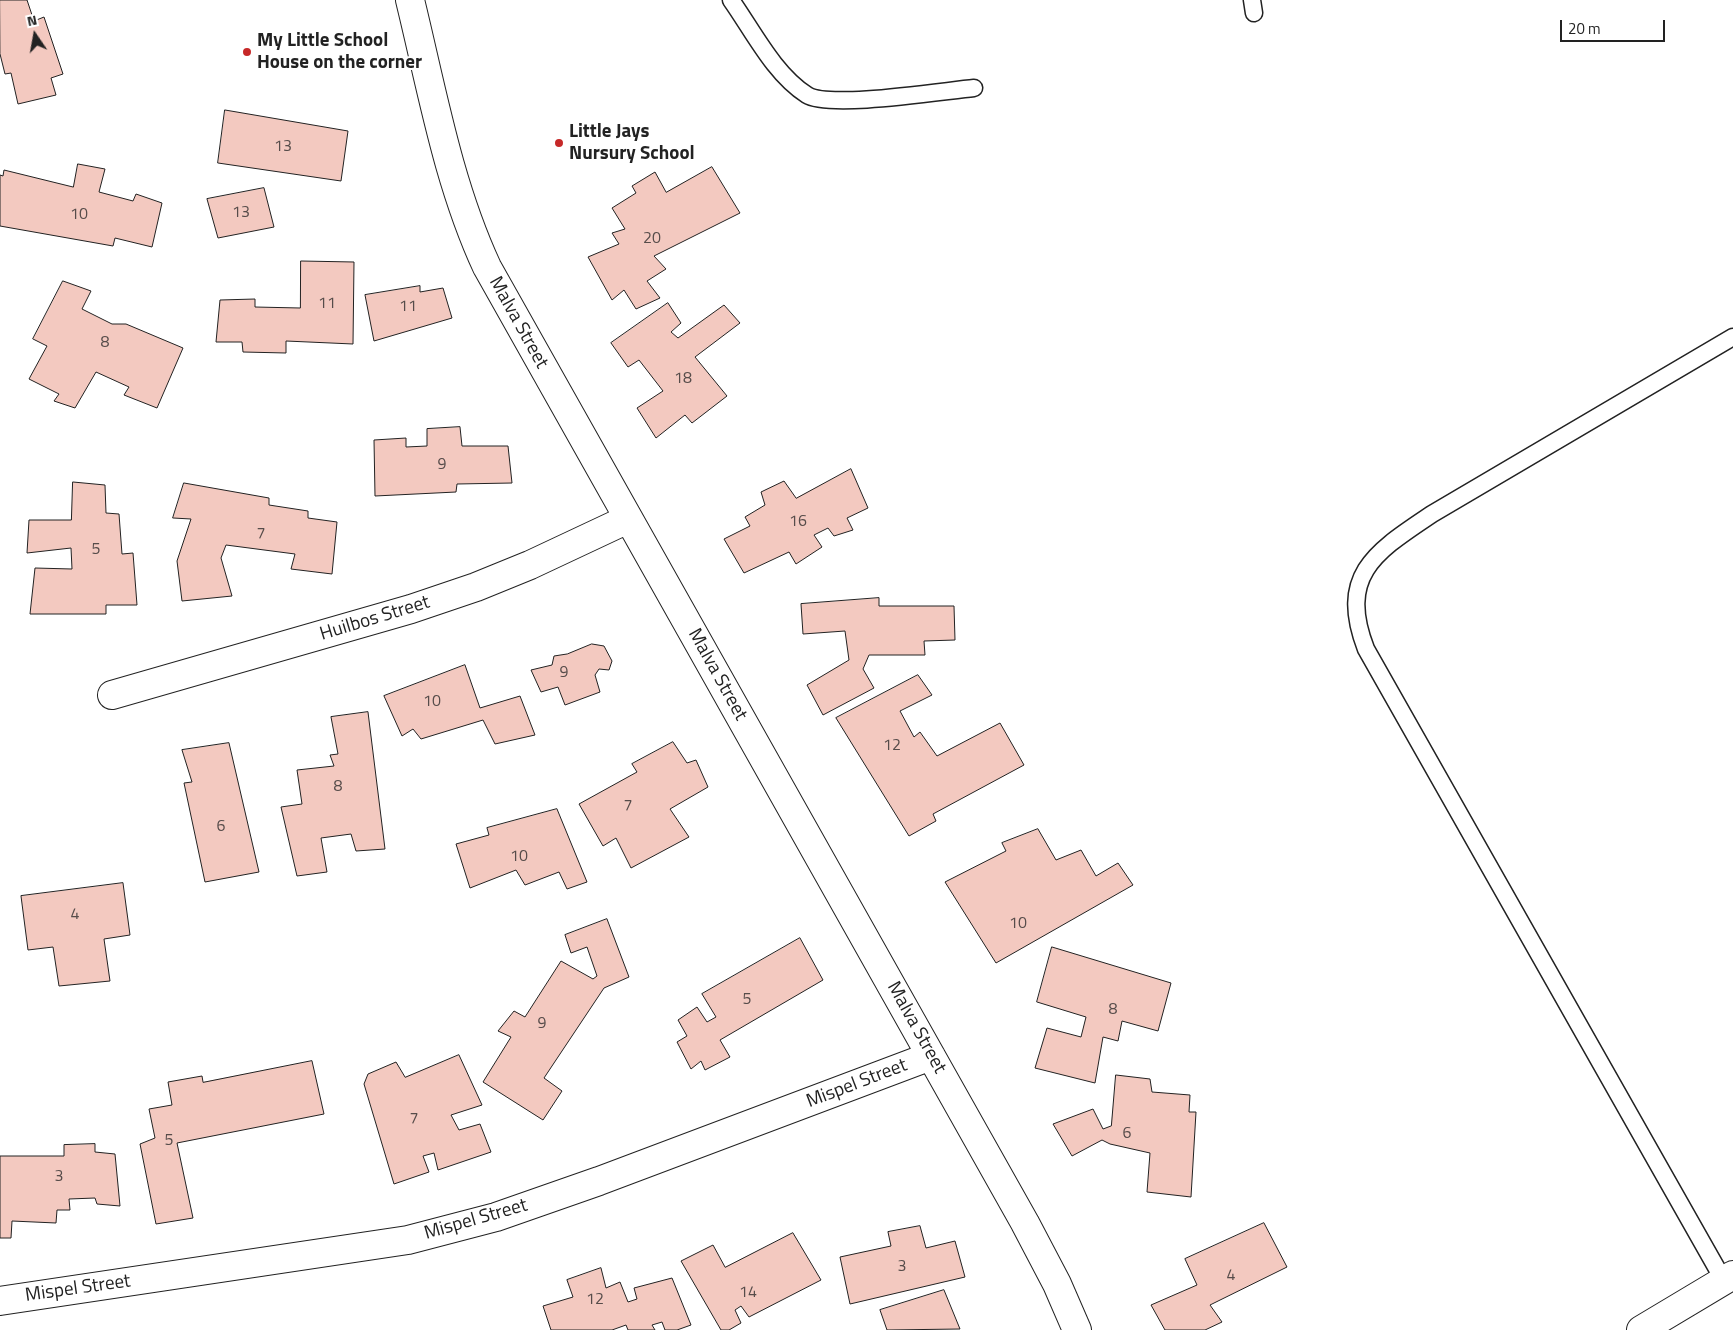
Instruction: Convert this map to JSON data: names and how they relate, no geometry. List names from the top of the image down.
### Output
{
  "streets": {
    "street": ["Malva Street", "Huilbos Street", "Mispel Street"]
  },
  "crossings": [
    ["Malva Street", "Huilbos Street"],
    ["Malva Street", "Mispel Street"]
  ],
  "places": ["My Little School House on the corner", "Little Jays Nursury School"],
  "house_numbers": [
    "13",
    "13",
    "10",
    "20",
    "11",
    "11",
    "8",
    "18",
    "9",
    "16",
    "7",
    "5",
    "9",
    "10",
    "12",
    "8",
    "7",
    "6",
    "10",
    "4",
    "10",
    "5",
    "8",
    "9",
    "7",
    "6",
    "5",
    "3",
    "3",
    "4",
    "14",
    "12"
  ],
  "scale_bar": "20 m",
  "north": "top"
}
